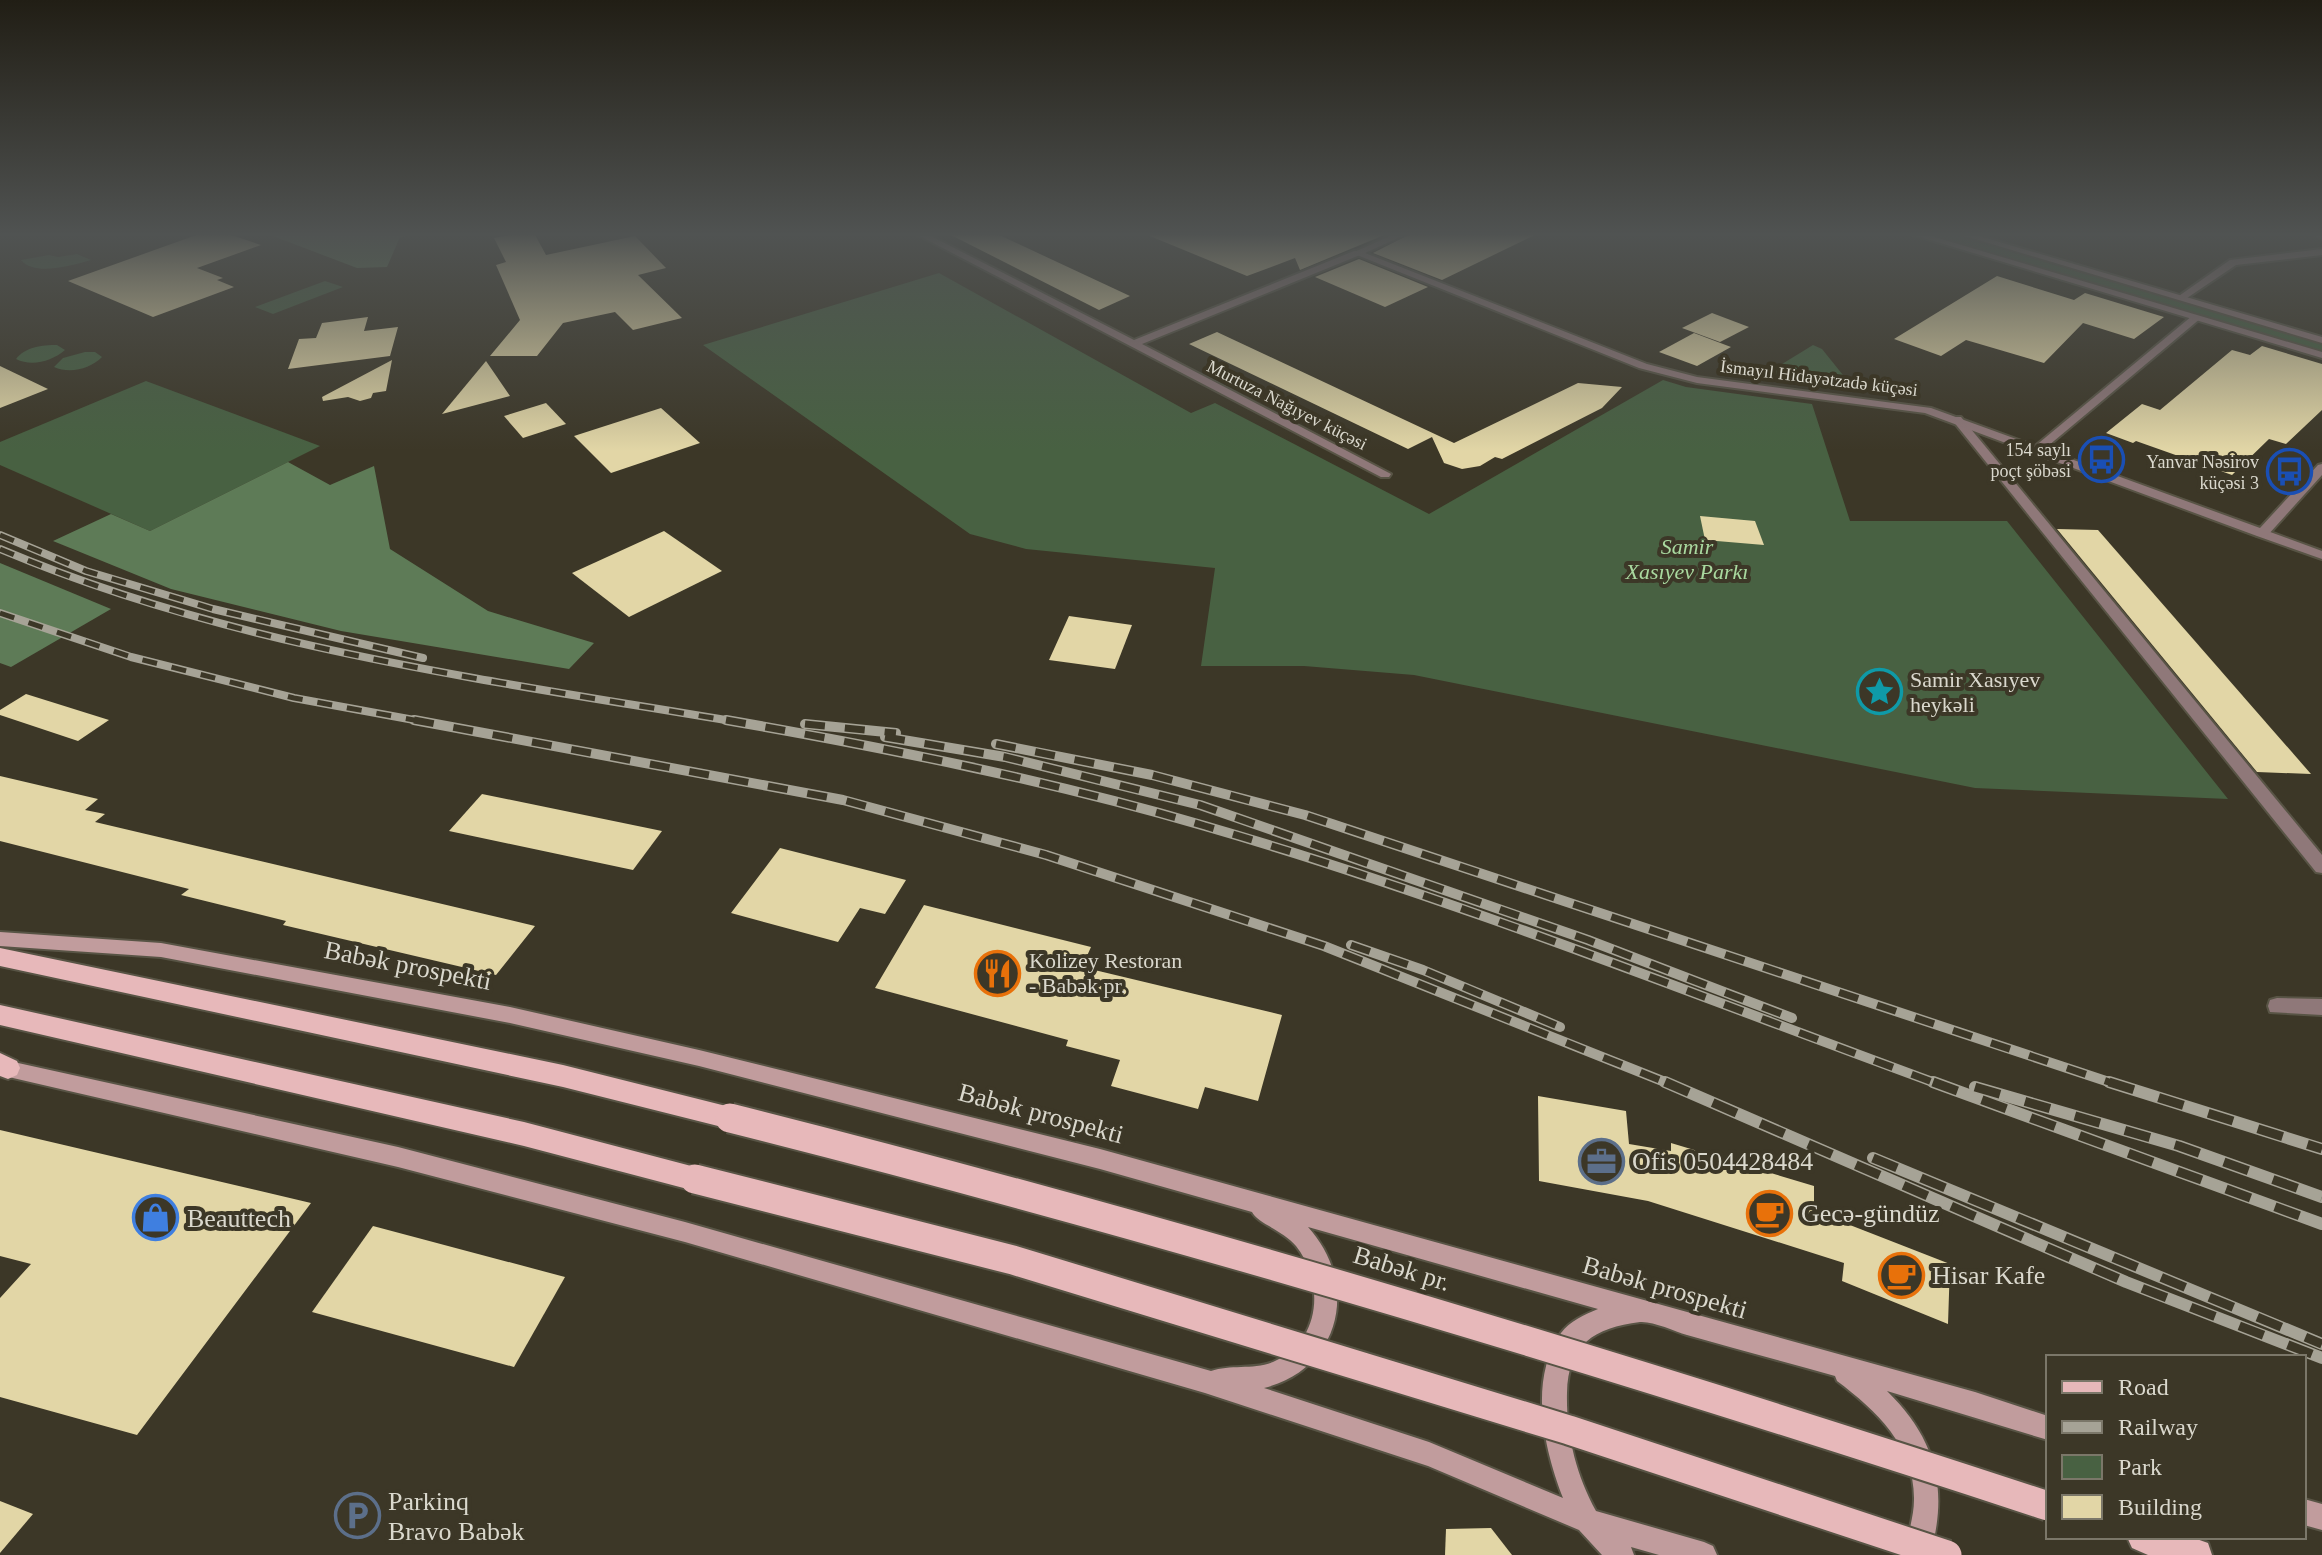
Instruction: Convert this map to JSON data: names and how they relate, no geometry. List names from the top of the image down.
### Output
{
  "streets": {
    "main road": ["Babək prospekti", "Babək pr."],
    "street": ["İsmayıl Hidayətzadə küçəsi", "Murtuza Nağıyev küçəsi"]
  },
  "parks": ["Samir Xasıyev Parkı"],
  "places": {
    "bus stop": ["154 saylı poçt şöbəsi", "Yanvar Nəsirov küçəsi 3"],
    "place": ["Samir Xasıyev heykəli"],
    "restaurant": ["Kolizey Restoran - Babək pr."],
    "office": ["Ofis 0504428484"],
    "cafe": ["Gecə-gündüz", "Hisar Kafe"],
    "shop": ["Beauttech"],
    "parking": ["Parkinq Bravo Babək"]
  },
  "legend": [
    "Road",
    "Railway",
    "Park",
    "Building"
  ]
}
